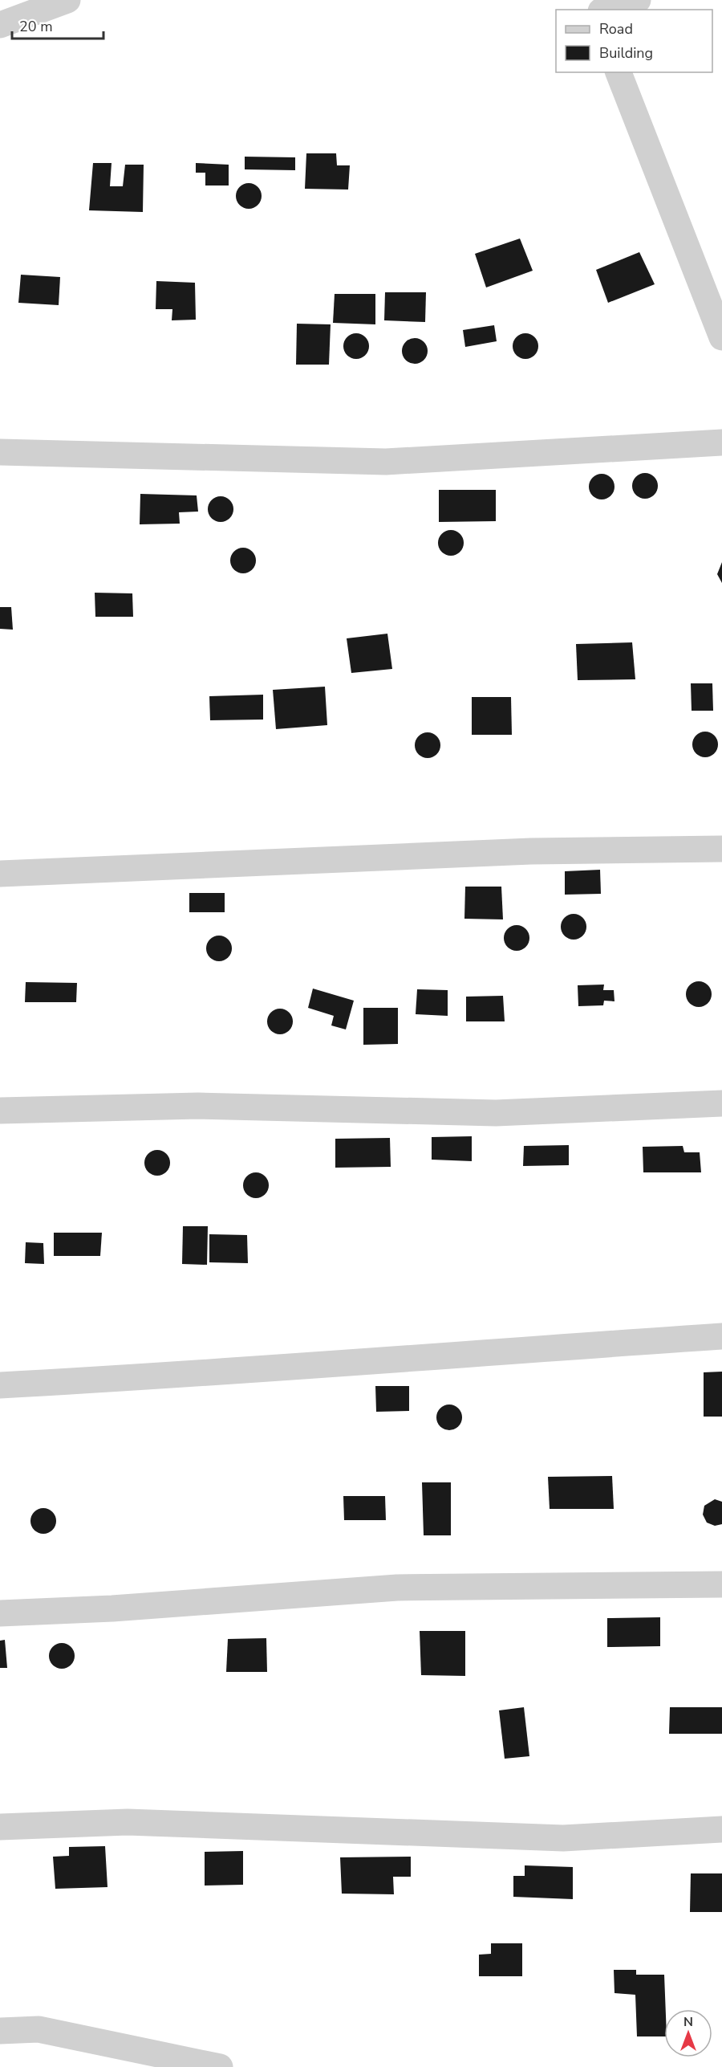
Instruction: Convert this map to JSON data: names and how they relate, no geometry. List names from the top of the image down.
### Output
{
  "legend": ["Road", "Building"],
  "scale_bar": "20 m",
  "north": "top"
}
